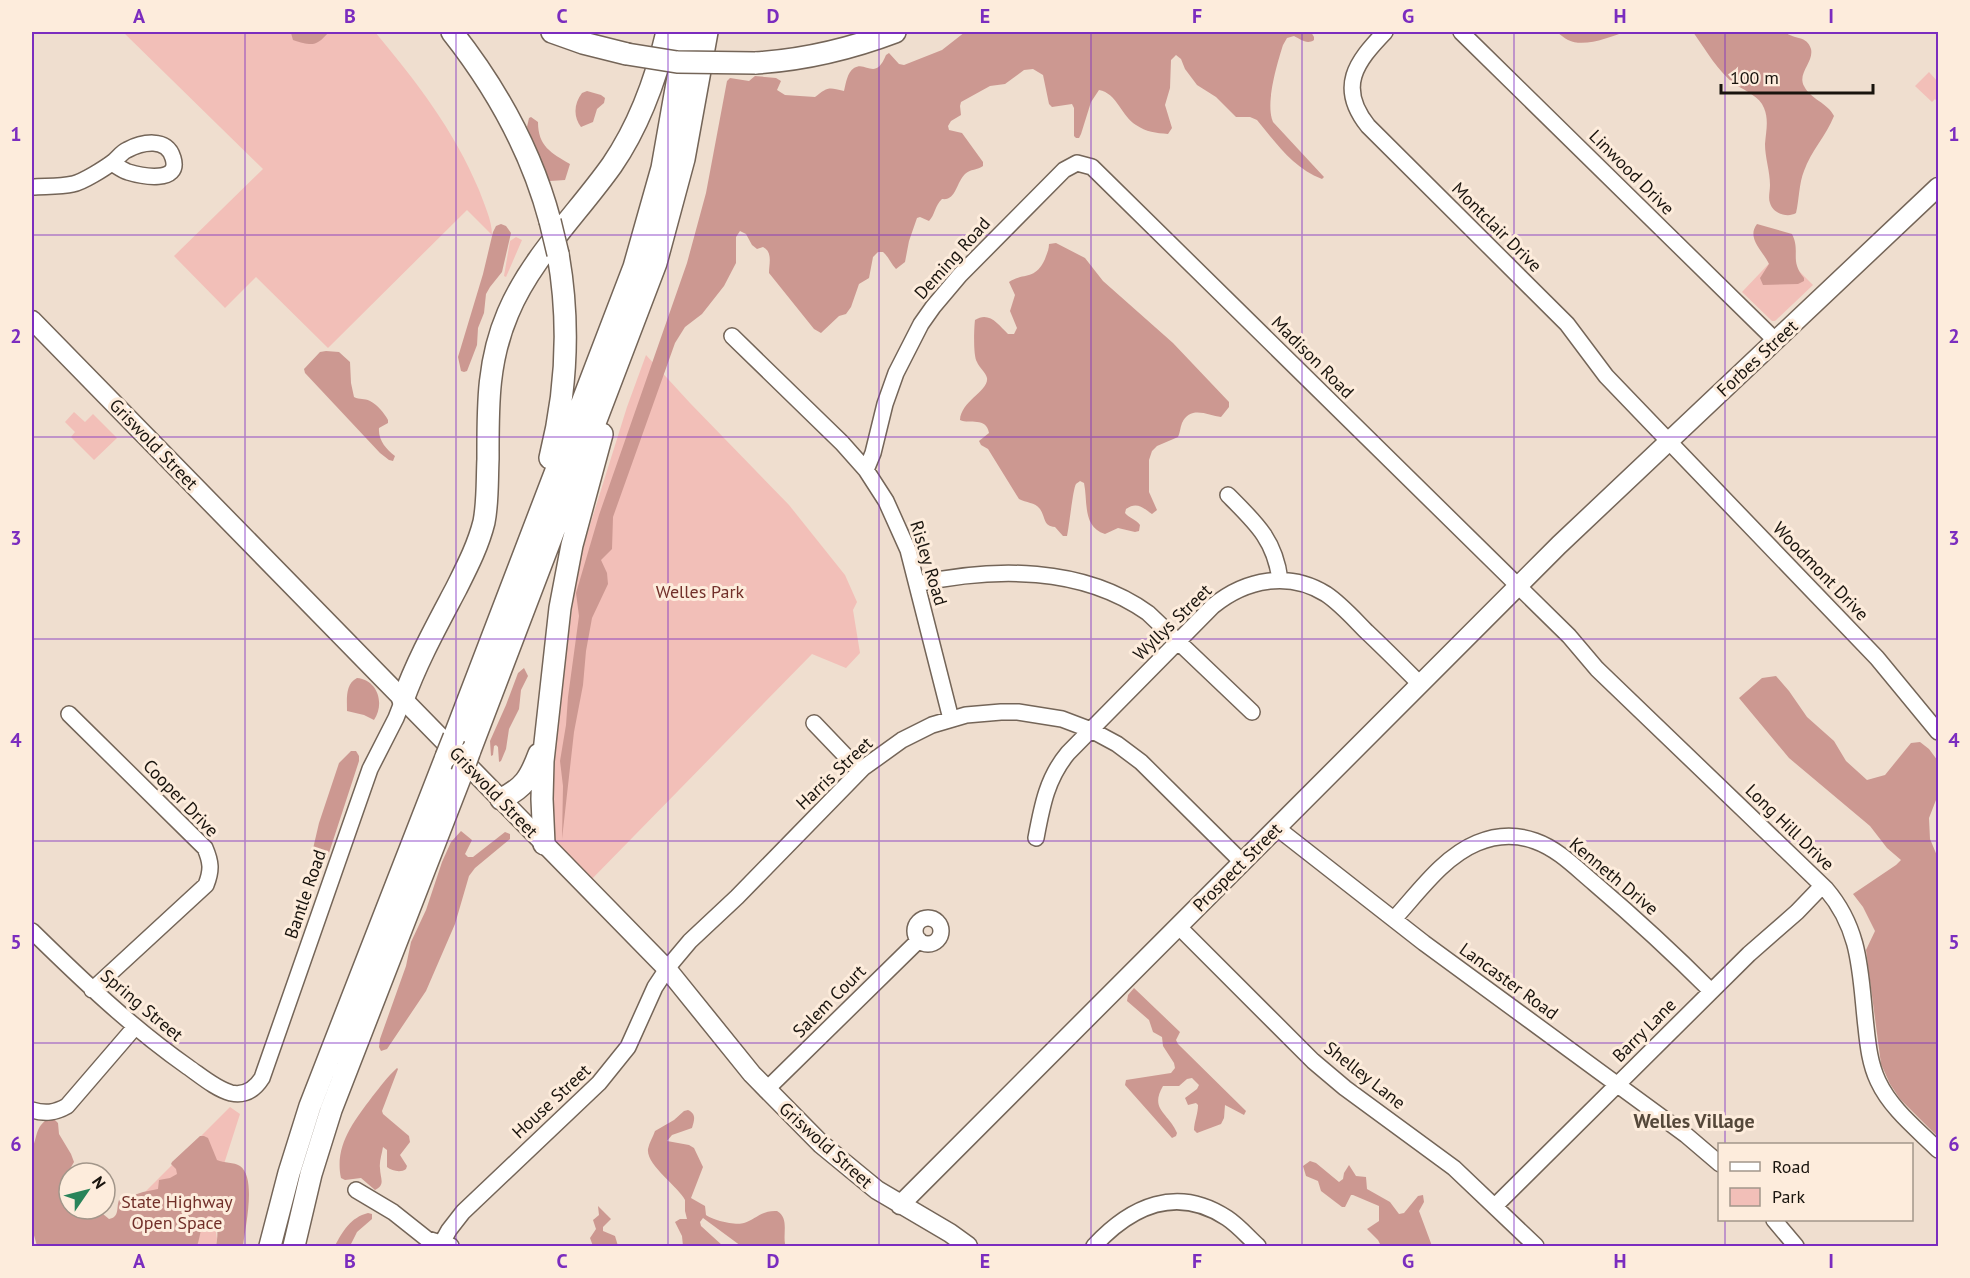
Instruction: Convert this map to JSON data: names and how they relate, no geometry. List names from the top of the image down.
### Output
{
  "streets": {
    "main road": ["Forbes Street", "Griswold Street", "Prospect Street"],
    "street": [
      "Linwood Drive",
      "Montclair Drive",
      "Deming Road",
      "Madison Road",
      "Risley Road",
      "Woodmont Drive",
      "Wyllys Street",
      "Harris Street",
      "Cooper Drive",
      "Long Hill Drive",
      "Kenneth Drive",
      "Bantle Road",
      "Lancaster Road",
      "Salem Court",
      "Spring Street",
      "Barry Lane",
      "Shelley Lane",
      "House Street"
    ]
  },
  "crossings": [
    ["Linwood Drive", "Forbes Street"],
    ["Montclair Drive", "Forbes Street"],
    ["Montclair Drive", "Woodmont Drive"],
    ["Deming Road", "Madison Road"],
    ["Deming Road", "Risley Road"],
    ["Madison Road", "Long Hill Drive"],
    ["Madison Road", "Prospect Street"],
    ["Forbes Street", "Woodmont Drive"],
    ["Forbes Street", "Prospect Street"],
    ["Griswold Street", "Harris Street"],
    ["Griswold Street", "Prospect Street"],
    ["Griswold Street", "Bantle Road"],
    ["Griswold Street", "Salem Court"],
    ["Griswold Street", "House Street"],
    ["Risley Road", "Harris Street"],
    ["Wyllys Street", "Harris Street"],
    ["Wyllys Street", "Prospect Street"],
    ["Harris Street", "Prospect Street"],
    ["Harris Street", "House Street"],
    ["Cooper Drive", "Spring Street"],
    ["Long Hill Drive", "Prospect Street"],
    ["Long Hill Drive", "Barry Lane"],
    ["Prospect Street", "Lancaster Road"],
    ["Prospect Street", "Shelley Lane"],
    ["Kenneth Drive", "Lancaster Road"],
    ["Kenneth Drive", "Barry Lane"],
    ["Bantle Road", "Spring Street"],
    ["Lancaster Road", "Barry Lane"],
    ["Barry Lane", "Shelley Lane"]
  ],
  "districts": ["Welles Village"],
  "parks": ["Welles Park", "State Highway Open Space"],
  "legend": ["Road", "Park"],
  "scale_bar": "100 m",
  "north": "top right",
  "grid": {
    "columns": [
      "A",
      "B",
      "C",
      "D",
      "E",
      "F",
      "G",
      "H",
      "I"
    ],
    "rows": [
      "1",
      "2",
      "3",
      "4",
      "5",
      "6"
    ]
  }
}
